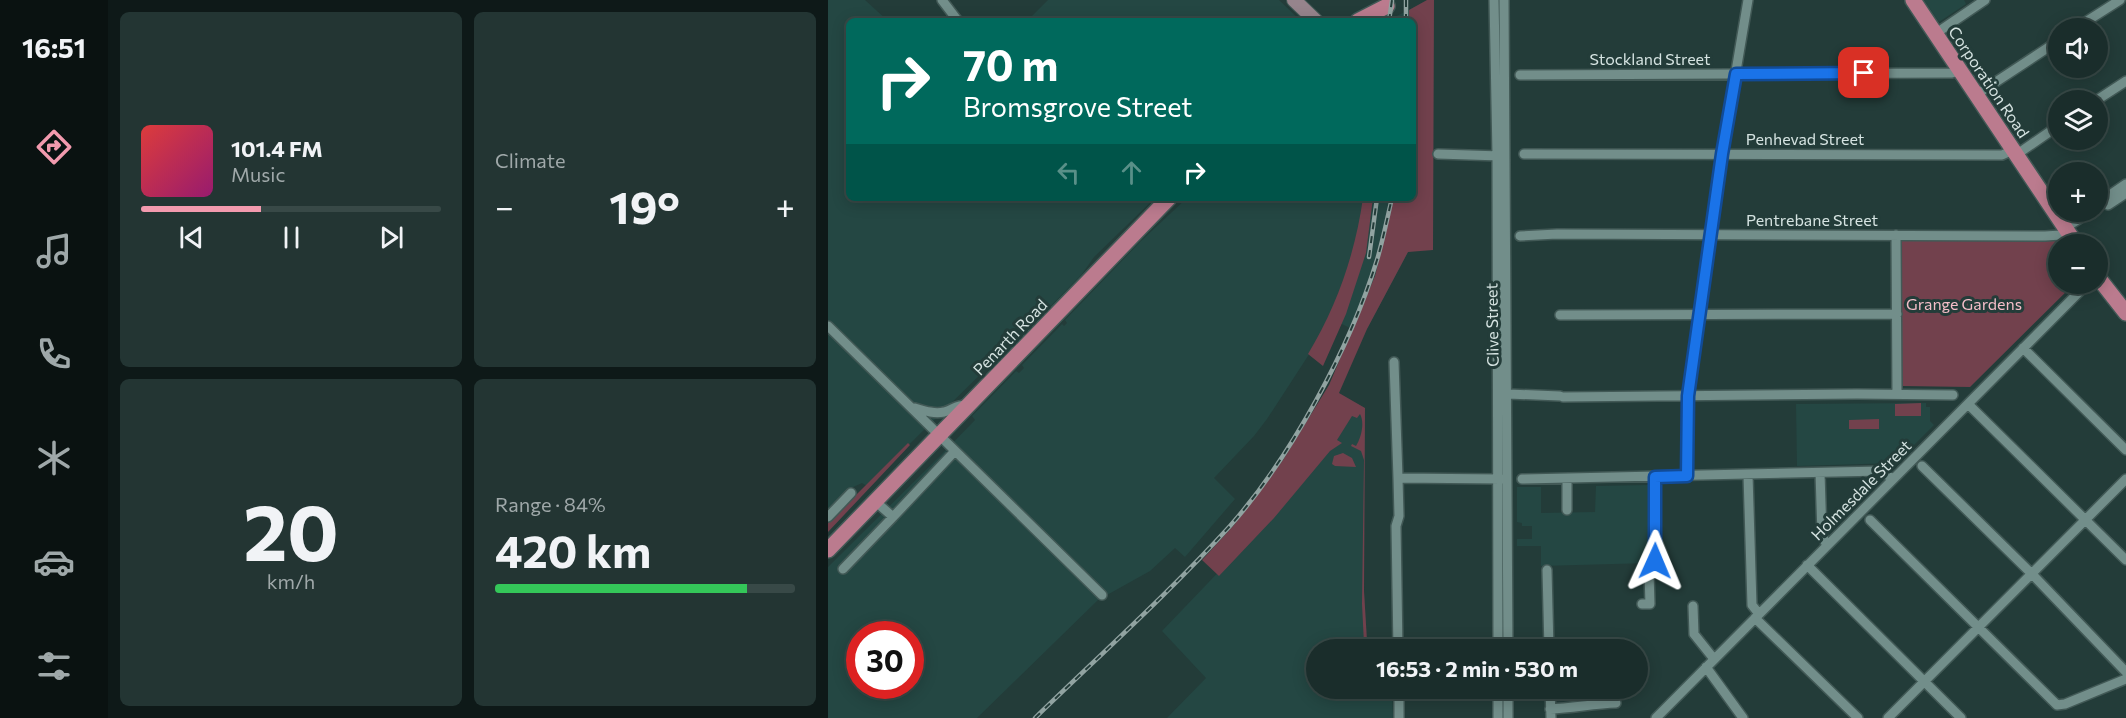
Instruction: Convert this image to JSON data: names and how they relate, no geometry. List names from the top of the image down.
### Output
{
  "streets": {
    "main road": ["Corporation Road", "Penarth Road"],
    "street": [
      "Stockland Street",
      "Penhevad Street",
      "Pentrebane Street",
      "Clive Street",
      "Holmesdale Street"
    ]
  },
  "crossings": [
    ["Stockland Street", "Corporation Road"],
    ["Corporation Road", "Penhevad Street"]
  ],
  "parks": ["Grange Gardens"],
  "page": {
    "tabs": "16:51",
    "tile": [
      "Climate",
      ["20", "km/h"],
      ["Range · 84%", "420 km"]
    ],
    "map_buttons": ["+", "−"],
    "turn": ["70 m", "Bromsgrove Street"],
    "song": ["101.4 FM", "Music"],
    "heat": ["−", "19°", "+"],
    "limit": "30",
    "trip": "16:53 · 2 min · 530 m"
  }
}
